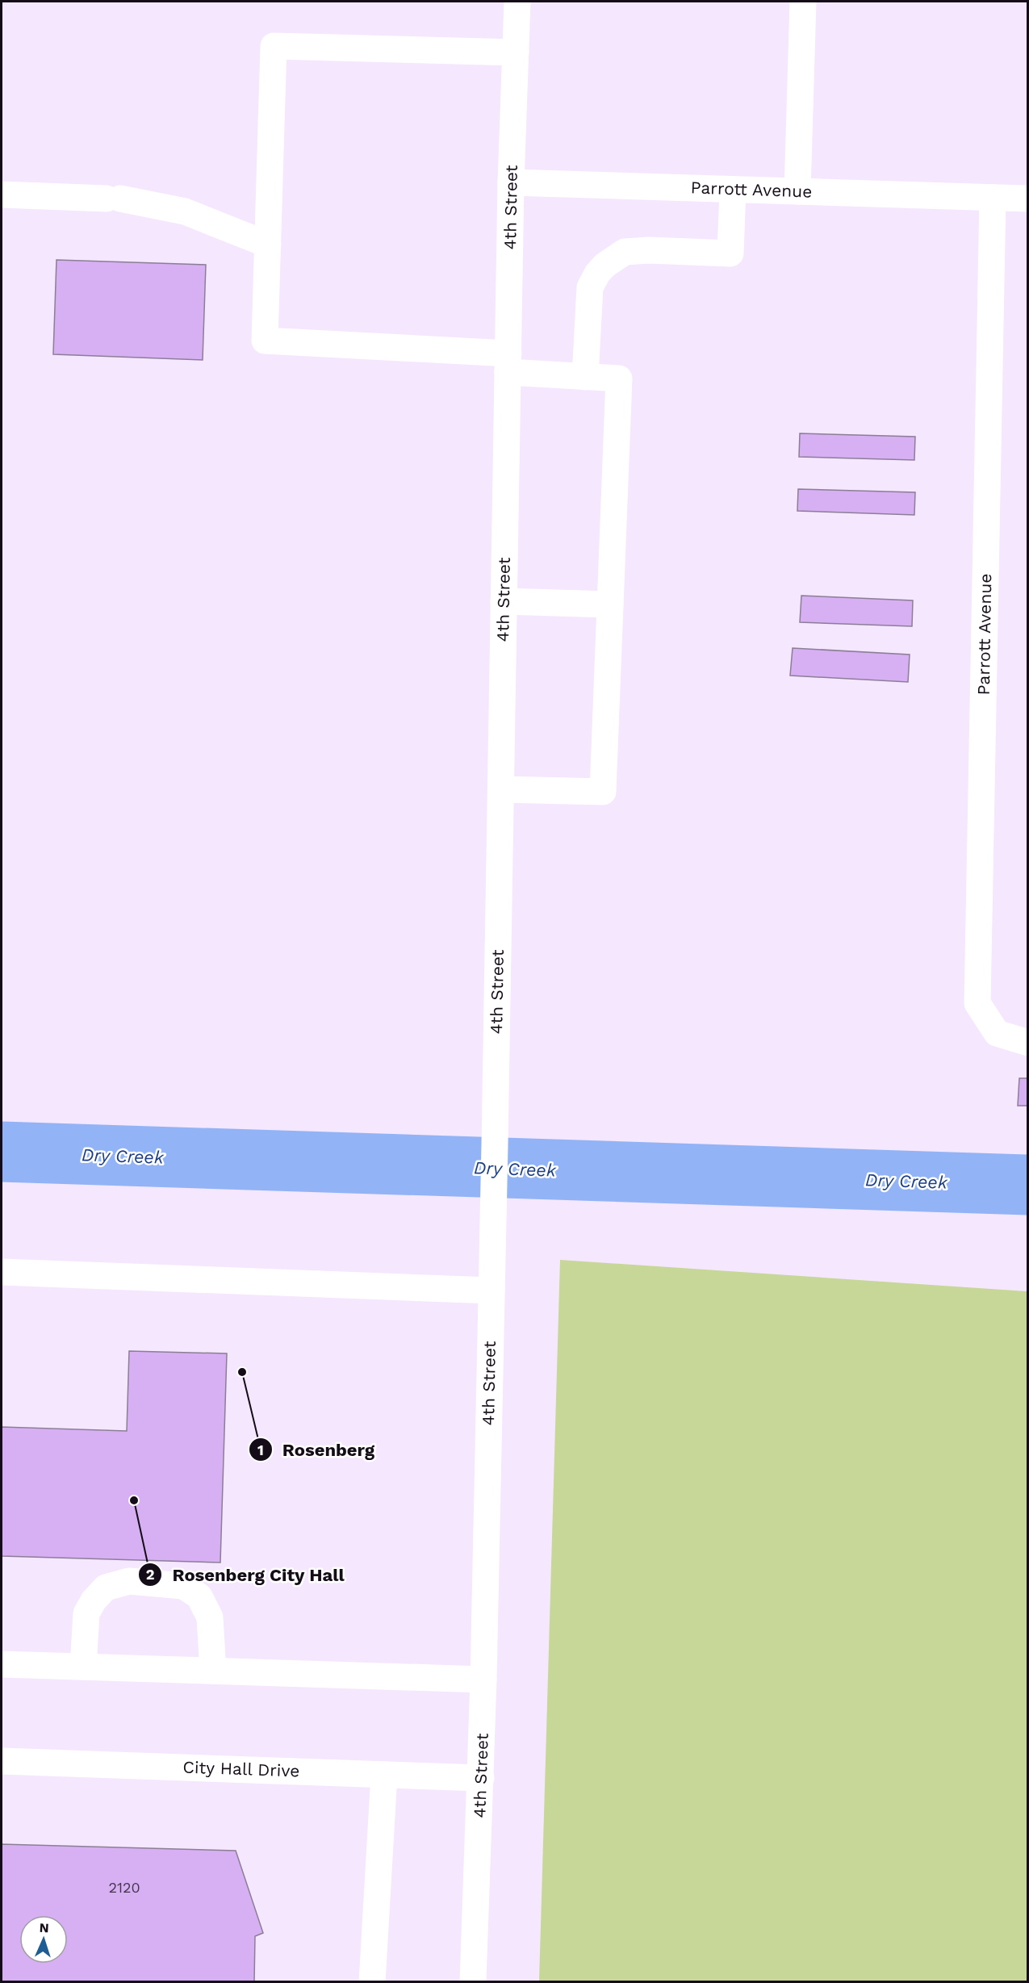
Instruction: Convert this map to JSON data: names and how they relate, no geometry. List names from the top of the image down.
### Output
{
  "streets": {
    "street": ["Parrott Avenue", "4th Street", "City Hall Drive"]
  },
  "crossings": [
    ["Parrott Avenue", "4th Street"],
    ["4th Street", "City Hall Drive"]
  ],
  "water": ["Dry Creek"],
  "places": ["Rosenberg", "Rosenberg City Hall"],
  "house_numbers": ["2120"],
  "north": "top"
}
